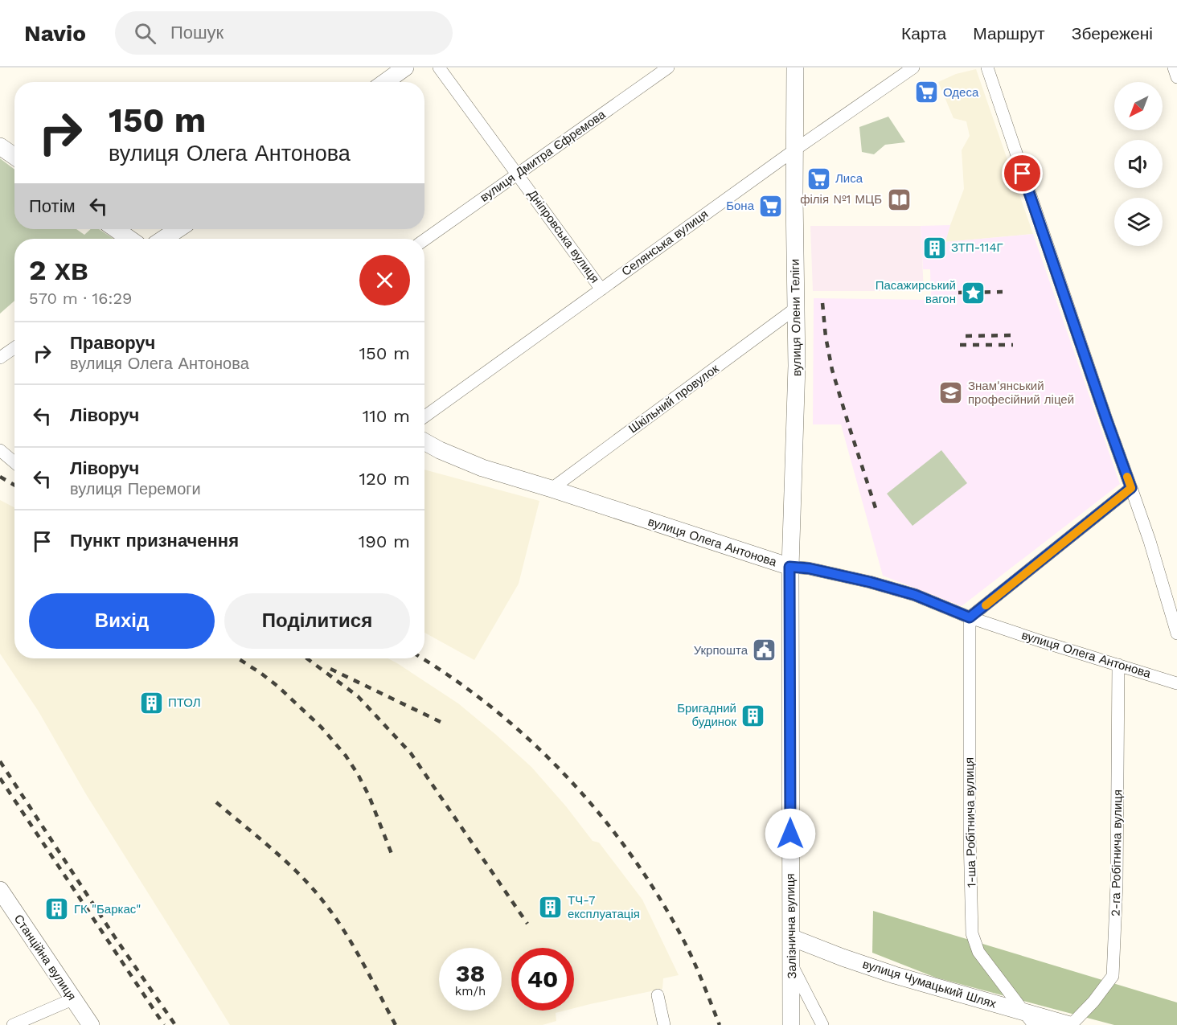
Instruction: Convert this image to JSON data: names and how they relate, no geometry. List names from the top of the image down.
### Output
{
  "streets": {
    "street": [
      "вулиця Дмитра Єфремова",
      "Дніпровська вулиця",
      "Селянська вулиця",
      "вулиця Олени Теліги",
      "Шкільний провулок",
      "вулиця Олега Антонова",
      "1-ша Робітнича вулиця",
      "2-га Робітнича вулиця",
      "Залізнична вулиця",
      "Станційна вулиця",
      "вулиця Чумацький Шлях"
    ]
  },
  "crossings": [
    ["вулиця Дмитра Єфремова", "Дніпровська вулиця"],
    ["Дніпровська вулиця", "Селянська вулиця"],
    ["Селянська вулиця", "вулиця Олени Теліги"],
    ["вулиця Олени Теліги", "Шкільний провулок"],
    ["вулиця Олени Теліги", "вулиця Олега Антонова"],
    ["вулиця Олени Теліги", "Залізнична вулиця"],
    ["Шкільний провулок", "вулиця Олега Антонова"],
    ["вулиця Олега Антонова", "1-ша Робітнича вулиця"],
    ["вулиця Олега Антонова", "2-га Робітнича вулиця"],
    ["вулиця Олега Антонова", "Залізнична вулиця"],
    ["1-ша Робітнича вулиця", "вулиця Чумацький Шлях"],
    ["2-га Робітнича вулиця", "вулиця Чумацький Шлях"],
    ["Залізнична вулиця", "вулиця Чумацький Шлях"]
  ],
  "places": {
    "supermarket": ["Одеса", "Лиса", "Бона"],
    "library": ["філія №1 МЦБ"],
    "building": [
      "ЗТП-114Г",
      "ПТОЛ",
      "Бригадний будинок",
      "ТЧ-7 експлуатація",
      "ГК \"Баркас\""
    ],
    "place": ["Пасажирський вагон"],
    "school or university": ["Знам'янський професійний ліцей"],
    "public building": ["Укрпошта"]
  },
  "north": "bottom left",
  "page": {
    "header": "Navio",
    "search": "Пошук",
    "nav": ["Карта", "Маршрут", "Збережені"],
    "turn": ["150 m", "вулиця Олега Антонова"],
    "then": "Потім",
    "heading": ["2 хв", "570 m · 16:29"],
    "list": [
      {
        "name": "Праворуч",
        "note": "вулиця Олега Антонова",
        "value": "150 m"
      },
      {
        "name": "Ліворуч",
        "value": "110 m"
      },
      {
        "name": "Ліворуч",
        "note": "вулиця Перемоги",
        "value": "120 m"
      },
      {
        "name": "Пункт призначення",
        "value": "190 m"
      }
    ],
    "buttons": ["Вихід", "Поділитися"],
    "speed": "38 km/h",
    "limit": "40"
  }
}
